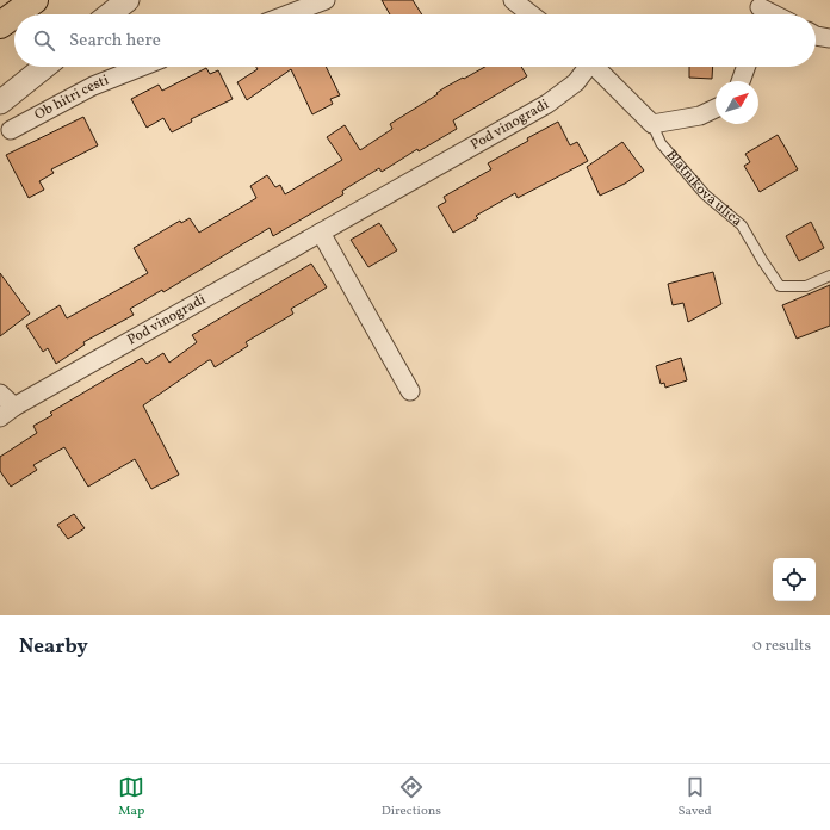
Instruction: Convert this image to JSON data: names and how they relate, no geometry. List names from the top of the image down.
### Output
{
  "streets": {
    "street": ["Ob hitri cesti", "Pod vinogradi", "Blatnikova ulica"]
  },
  "north": "top right",
  "page": {
    "search": "Search here",
    "heading": ["Nearby", "0 results"],
    "nav": ["Map", "Directions", "Saved"]
  }
}
